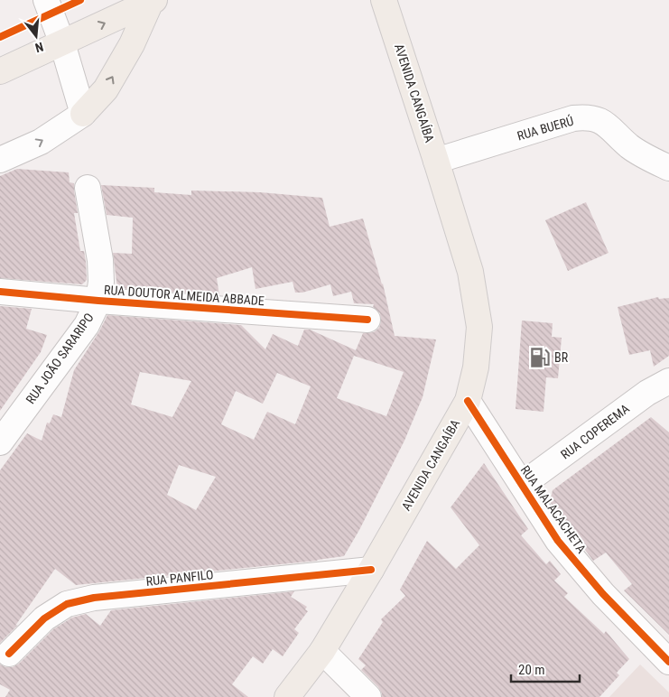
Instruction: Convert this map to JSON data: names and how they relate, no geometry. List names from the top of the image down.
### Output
{
  "streets": {
    "main road": ["AVENIDA CANGAÍBA"],
    "street": [
      "RUA BUERÚ",
      "RUA DOUTOR ALMEIDA ABBADE",
      "RUA JOÃO SARARIPO",
      "RUA COPEREMA",
      "RUA MALACACHETA",
      "RUA PANFILO"
    ]
  },
  "crossings": [
    ["AVENIDA CANGAÍBA", "RUA BUERÚ"],
    ["AVENIDA CANGAÍBA", "RUA MALACACHETA"],
    ["AVENIDA CANGAÍBA", "RUA PANFILO"],
    ["RUA DOUTOR ALMEIDA ABBADE", "RUA JOÃO SARARIPO"],
    ["RUA COPEREMA", "RUA MALACACHETA"]
  ],
  "places": {
    "fuel station": ["BR"]
  },
  "scale_bar": "20 m",
  "north": "bottom"
}
